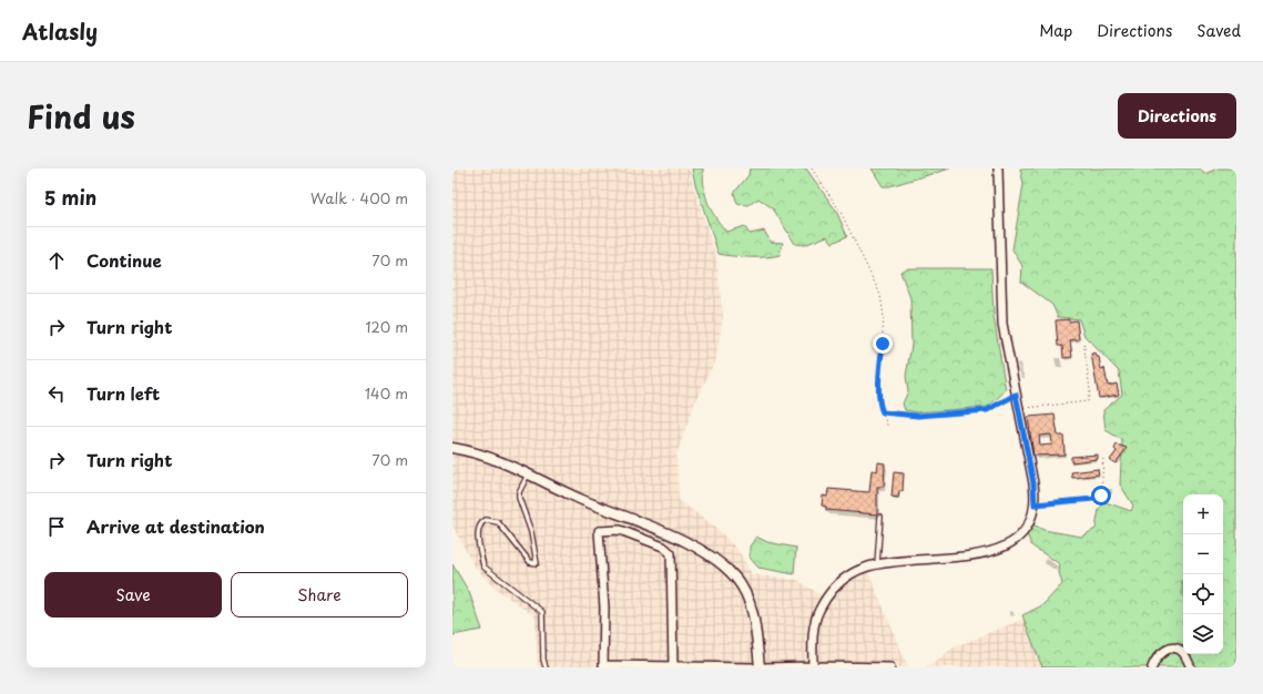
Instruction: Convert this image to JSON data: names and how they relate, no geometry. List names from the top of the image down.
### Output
{
  "page": {
    "header": "Atlasly",
    "nav": ["Map", "Directions", "Saved"],
    "title": "Find us",
    "buttons": [
      "Directions",
      ["Save", "Share"]
    ],
    "heading": ["5 min", "Walk · 400 m"],
    "list": [
      ["Continue", "70 m"],
      ["Turn right", "120 m"],
      ["Turn left", "140 m"],
      ["Turn right", "70 m"],
      "Arrive at destination"
    ],
    "map_buttons": ["+", "−"]
  }
}
